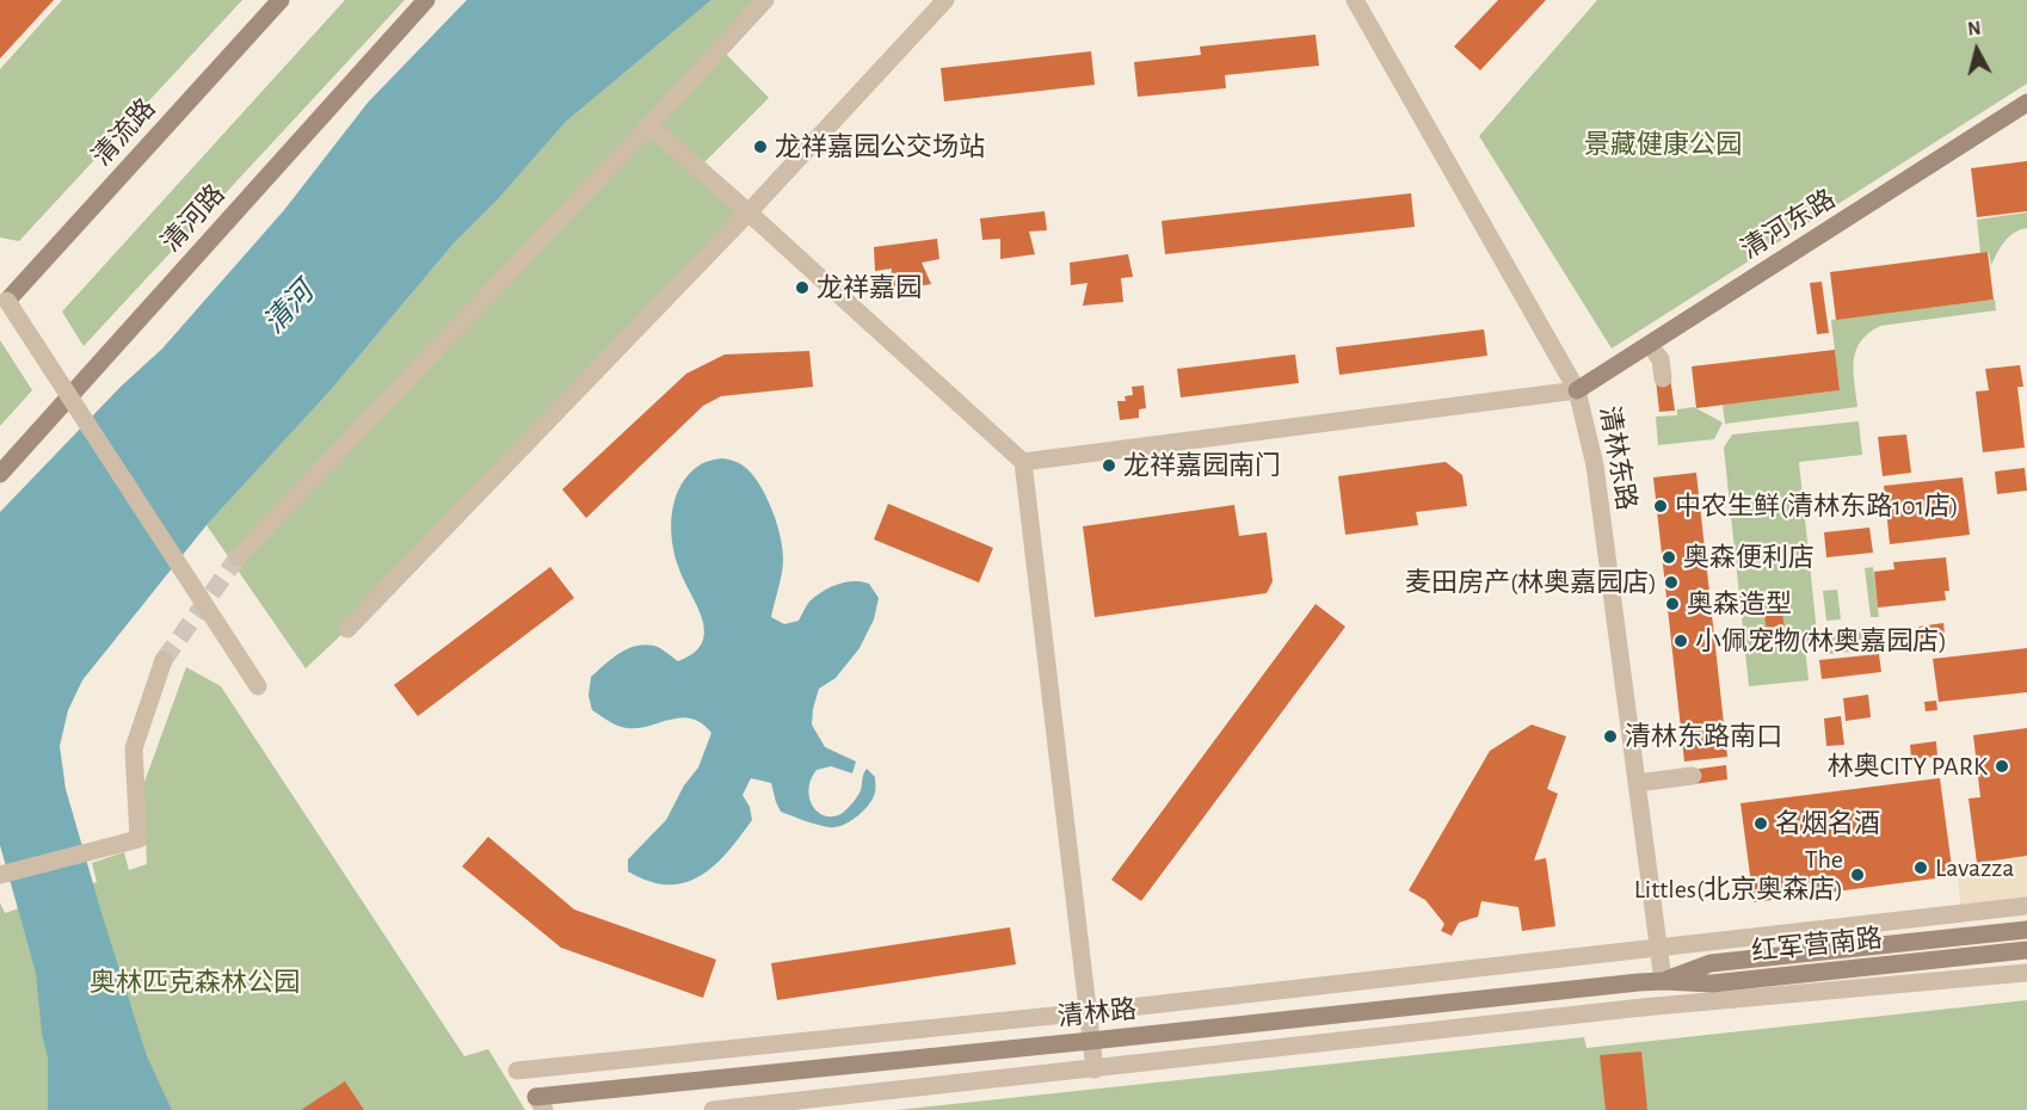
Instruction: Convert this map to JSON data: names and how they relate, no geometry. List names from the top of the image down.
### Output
{
  "streets": {
    "street": [
      "清流路",
      "清河路",
      "清河东路",
      "清林东路",
      "红军营南路",
      "清林路"
    ]
  },
  "crossings": [
    ["清河东路", "清林东路"],
    ["清林东路", "红军营南路"],
    ["清林东路", "清林路"],
    ["红军营南路", "清林路"]
  ],
  "water": ["清河"],
  "parks": ["景藏健康公园", "奥林匹克森林公园"],
  "places": [
    "龙祥嘉园公交场站",
    "龙祥嘉园",
    "龙祥嘉园南门",
    "中农生鲜(清林东路101店)",
    "奥森便利店",
    "麦田房产(林奥嘉园店)",
    "奥森造型",
    "小佩宠物(林奥嘉园店)",
    "清林东路南口",
    "林奥CITY PARK",
    "名烟名酒",
    "Lavazza",
    "The Littles(北京奥森店)"
  ],
  "north": "top"
}
